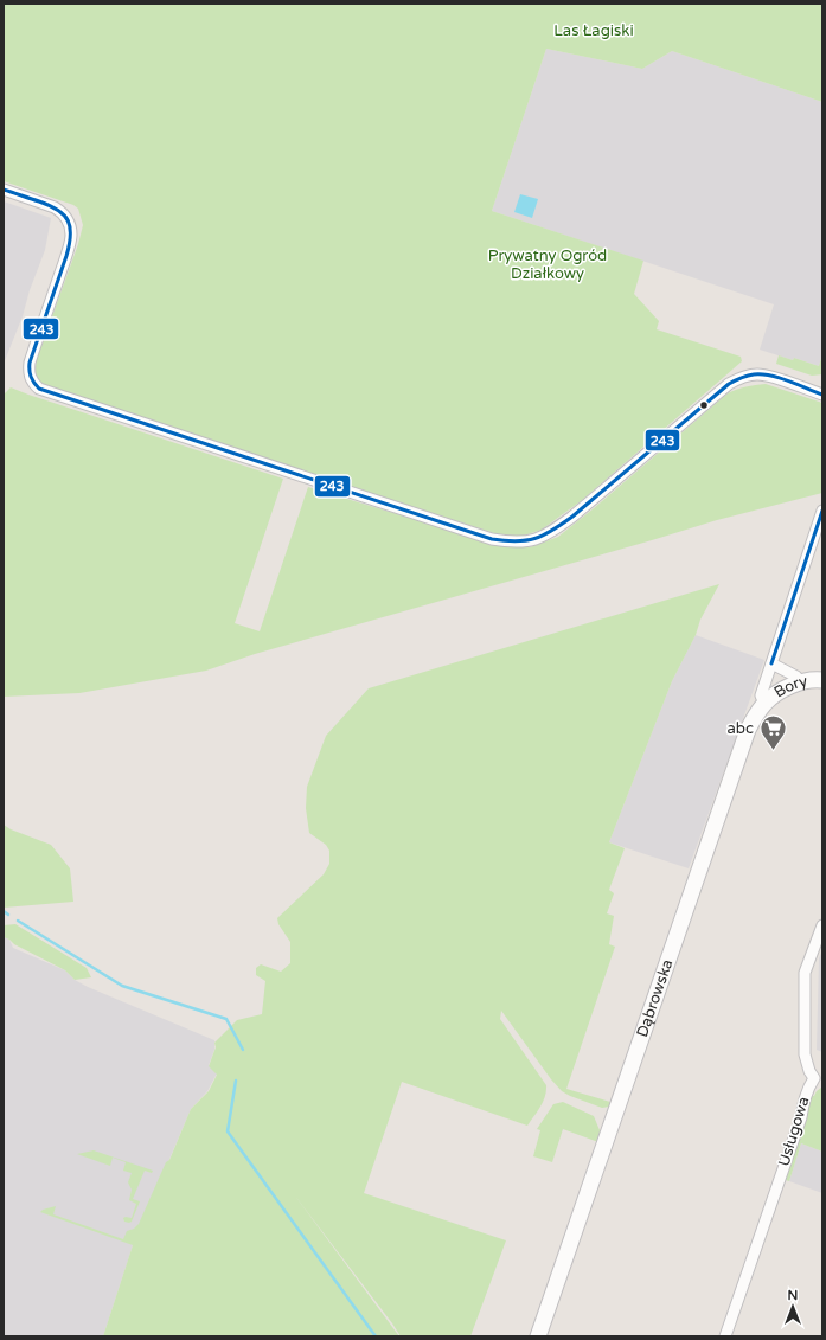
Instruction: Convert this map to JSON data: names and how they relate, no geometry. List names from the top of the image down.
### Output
{
  "streets": {
    "street": ["Bory", "Dąbrowska", "Usługowa"]
  },
  "crossings": [
    ["Bory", "Dąbrowska"]
  ],
  "parks": ["Las Łagiski", "Prywatny Ogród Działkowy"],
  "places": {
    "supermarket": ["abc"]
  },
  "lines": ["transit line 243"],
  "north": "top"
}
